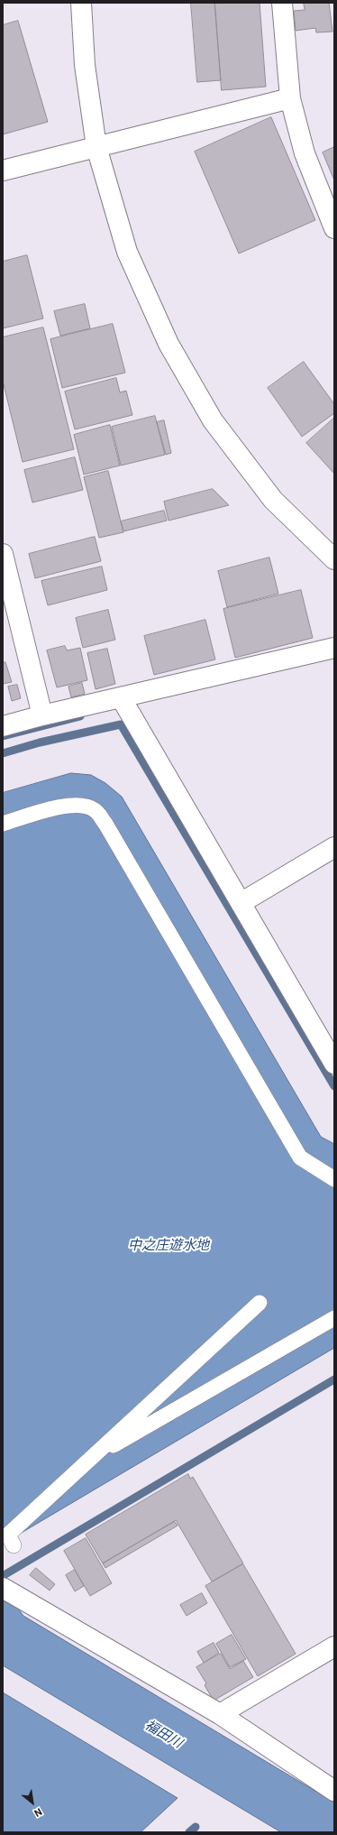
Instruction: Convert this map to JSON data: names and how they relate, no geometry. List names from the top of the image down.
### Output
{
  "water": ["中之庄遊水地", "福田川"],
  "north": "bottom right"
}
